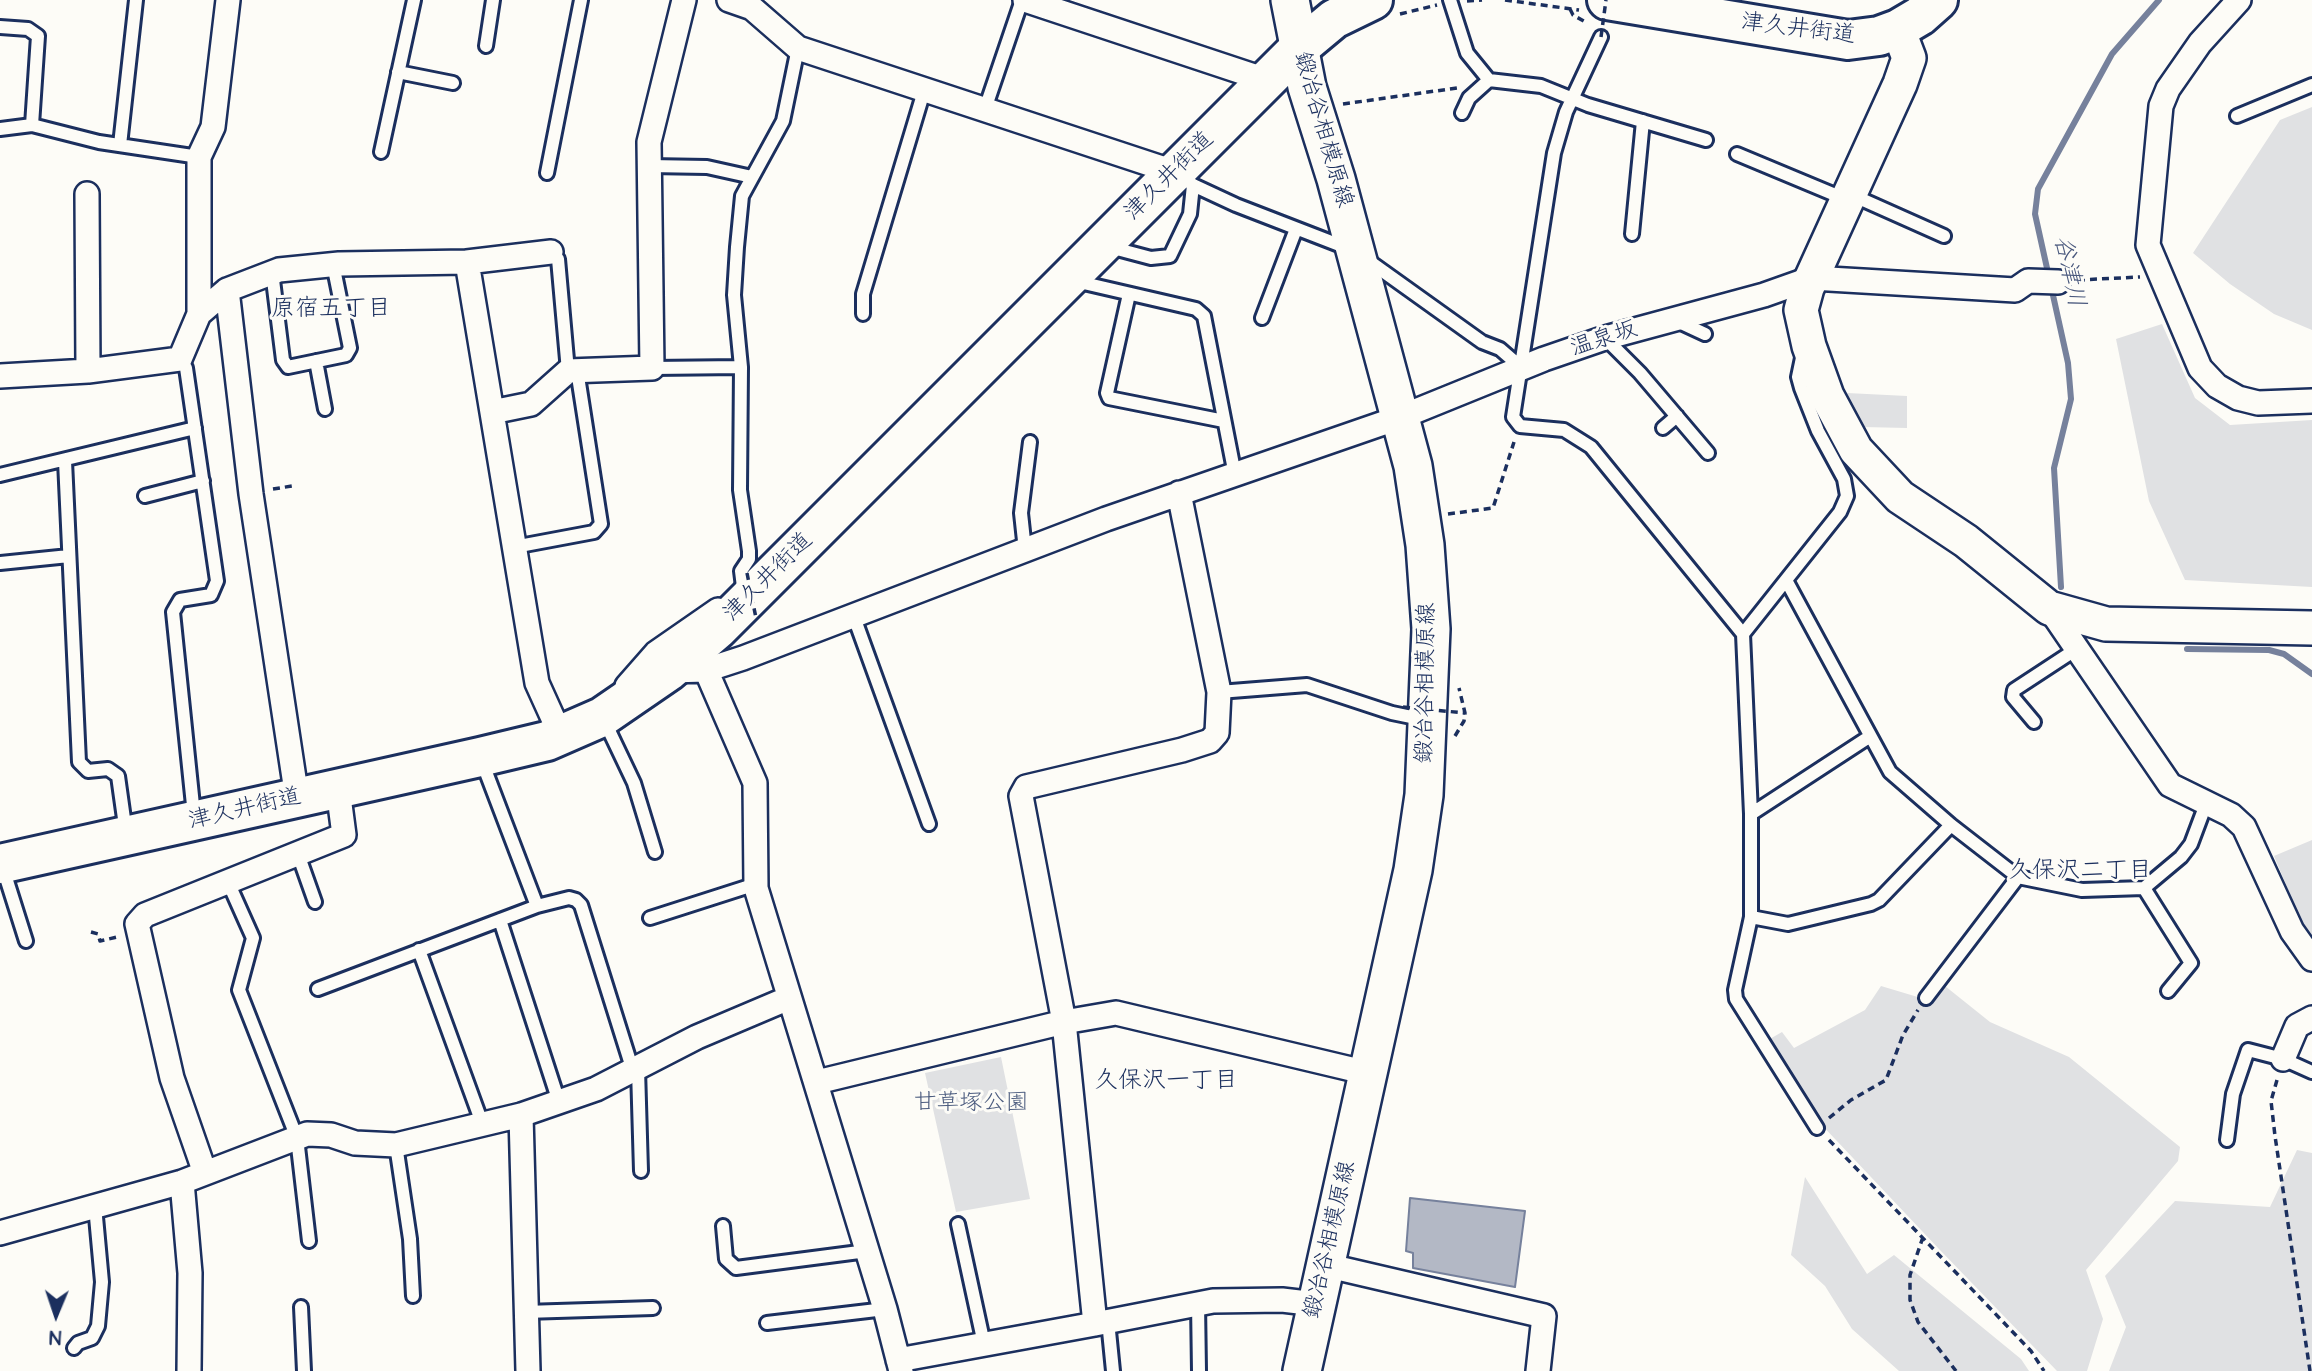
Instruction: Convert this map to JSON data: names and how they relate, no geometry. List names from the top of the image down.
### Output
{
  "streets": {
    "highway": ["津久井街道"],
    "main road": ["鍛冶谷相模原線"],
    "street": ["温泉坂"]
  },
  "crossings": [
    ["津久井街道", "鍛冶谷相模原線"],
    ["津久井街道", "温泉坂"],
    ["鍛冶谷相模原線", "温泉坂"]
  ],
  "districts": ["原宿五丁目", "久保沢二丁目", "久保沢一丁目"],
  "water": ["谷津川"],
  "parks": ["甘草塚公園"],
  "north": "bottom"
}
